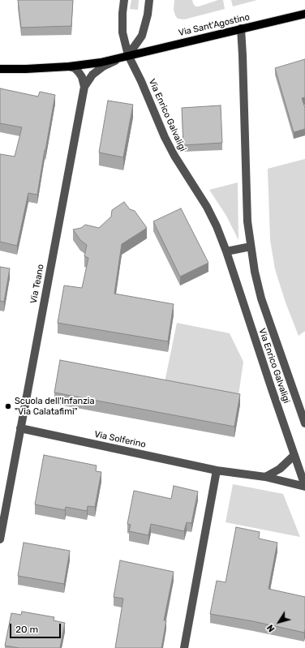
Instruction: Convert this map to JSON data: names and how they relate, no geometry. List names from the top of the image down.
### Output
{
  "streets": {
    "main road": ["Via Sant'Agostino"],
    "street": ["Via Enrico Galvaligi", "Via Teano", "Via Solferino"]
  },
  "crossings": [
    ["Via Sant'Agostino", "Via Enrico Galvaligi"],
    ["Via Sant'Agostino", "Via Teano"],
    ["Via Enrico Galvaligi", "Via Teano"],
    ["Via Enrico Galvaligi", "Via Solferino"],
    ["Via Teano", "Via Solferino"]
  ],
  "places": ["Scuola dell'Infanzia \"Via Calatafimi\""],
  "scale_bar": "20 m",
  "north": "bottom left"
}
